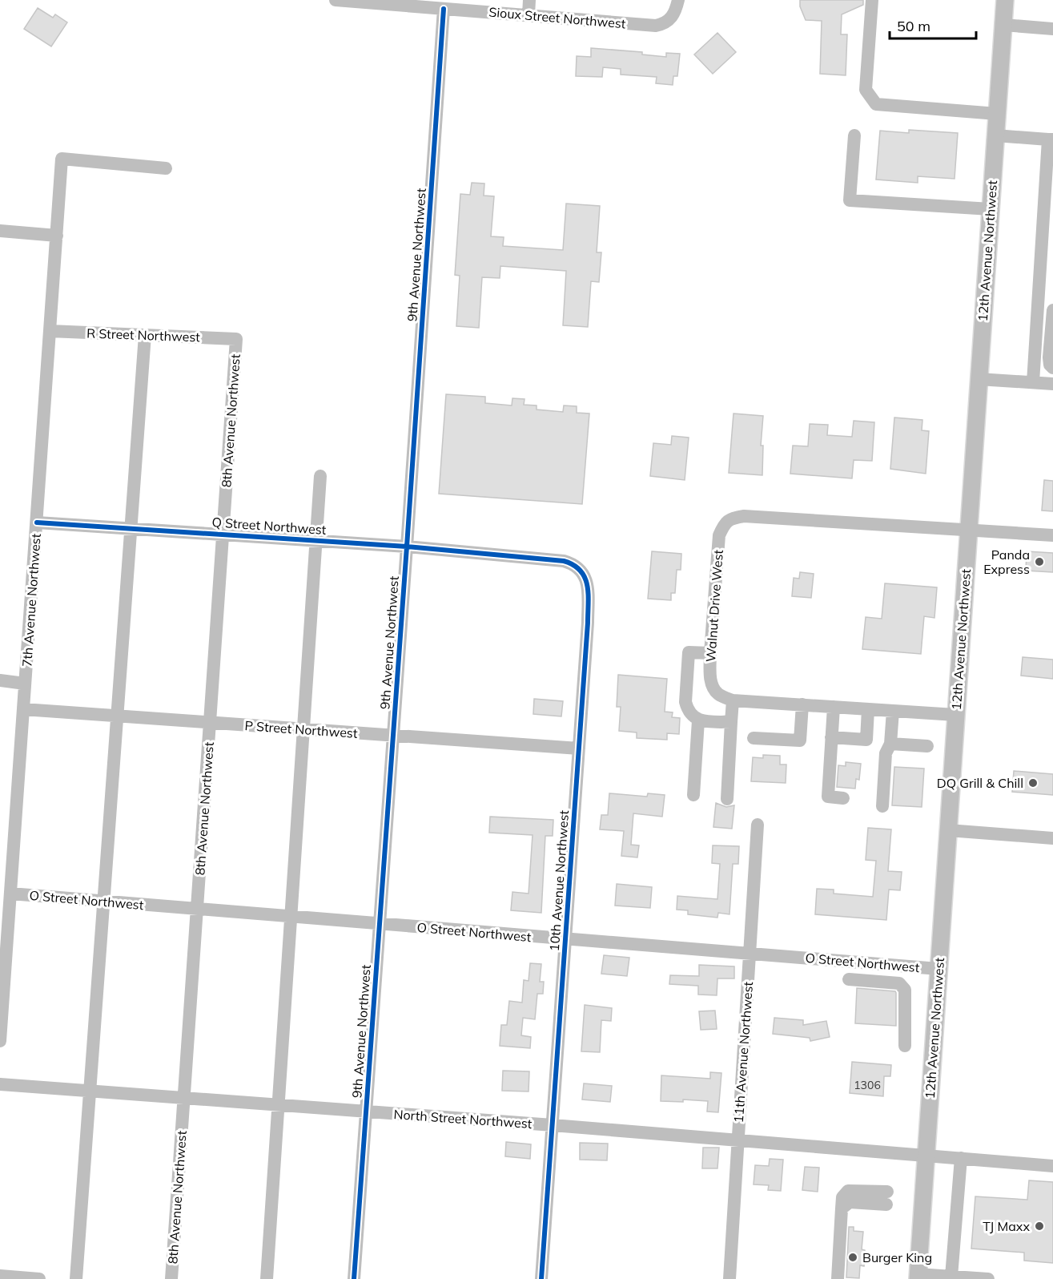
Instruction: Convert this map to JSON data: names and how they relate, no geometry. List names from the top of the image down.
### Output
{
  "streets": {
    "main road": ["12th Avenue Northwest"],
    "street": [
      "Sioux Street Northwest",
      "9th Avenue Northwest",
      "R Street Northwest",
      "8th Avenue Northwest",
      "Q Street Northwest",
      "7th Avenue Northwest",
      "Walnut Drive West",
      "P Street Northwest",
      "10th Avenue Northwest",
      "O Street Northwest",
      "11th Avenue Northwest",
      "North Street Northwest"
    ]
  },
  "crossings": [
    ["Sioux Street Northwest", "9th Avenue Northwest"],
    ["12th Avenue Northwest", "Walnut Drive West"],
    ["12th Avenue Northwest", "O Street Northwest"],
    ["12th Avenue Northwest", "North Street Northwest"],
    ["9th Avenue Northwest", "Q Street Northwest"],
    ["9th Avenue Northwest", "P Street Northwest"],
    ["9th Avenue Northwest", "O Street Northwest"],
    ["9th Avenue Northwest", "North Street Northwest"],
    ["R Street Northwest", "8th Avenue Northwest"],
    ["R Street Northwest", "7th Avenue Northwest"],
    ["8th Avenue Northwest", "Q Street Northwest"],
    ["8th Avenue Northwest", "P Street Northwest"],
    ["8th Avenue Northwest", "O Street Northwest"],
    ["8th Avenue Northwest", "North Street Northwest"],
    ["Q Street Northwest", "7th Avenue Northwest"],
    ["Q Street Northwest", "10th Avenue Northwest"],
    ["7th Avenue Northwest", "P Street Northwest"],
    ["7th Avenue Northwest", "O Street Northwest"],
    ["P Street Northwest", "10th Avenue Northwest"],
    ["10th Avenue Northwest", "O Street Northwest"],
    ["10th Avenue Northwest", "North Street Northwest"],
    ["O Street Northwest", "11th Avenue Northwest"],
    ["11th Avenue Northwest", "North Street Northwest"]
  ],
  "places": [
    "Panda Express",
    "DQ Grill & Chill",
    "TJ Maxx",
    "Burger King"
  ],
  "house_numbers": ["1306"],
  "scale_bar": "50 m"
}
